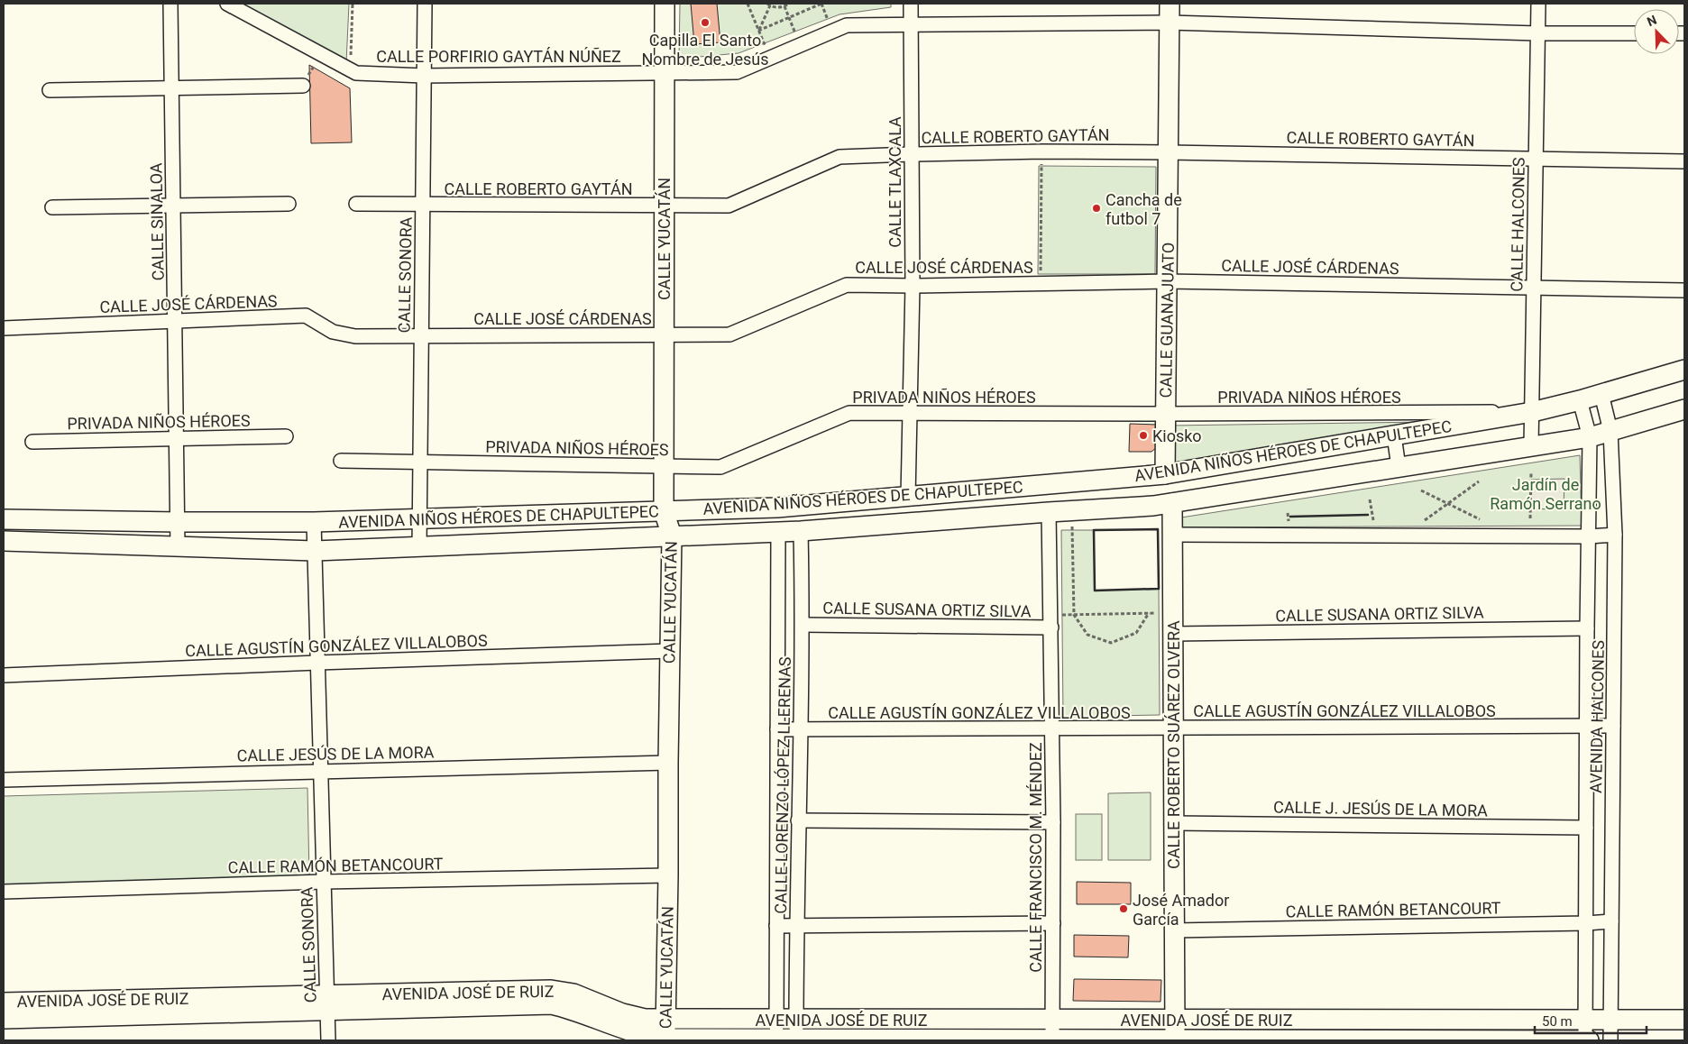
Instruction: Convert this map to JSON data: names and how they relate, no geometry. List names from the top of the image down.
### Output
{
  "streets": {
    "street": [
      "CALLE PORFIRIO GAYTÁN NÚÑEZ",
      "CALLE ROBERTO GAYTÁN",
      "CALLE TLAXCALA",
      "CALLE SINALOA",
      "CALLE HALCONES",
      "CALLE YUCATÁN",
      "CALLE JOSÉ CÁRDENAS",
      "CALLE SONORA",
      "CALLE GUANAJUATO",
      "PRIVADA NIÑOS HÉROES",
      "AVENIDA NIÑOS HÉROES DE CHAPULTEPEC",
      "CALLE SUSANA ORTIZ SILVA",
      "CALLE AGUSTÍN GONZÁLEZ VILLALOBOS",
      "AVENIDA HALCONES",
      "CALLE ROBERTO SUÁREZ OLVERA",
      "CALLE JESÚS DE LA MORA",
      "CALLE LORENZO LÓPEZ LLERENAS",
      "CALLE J. JESÚS DE LA MORA",
      "CALLE FRANCISCO M. MÉNDEZ",
      "CALLE RAMÓN BETANCOURT",
      "AVENIDA JOSÉ DE RUIZ"
    ]
  },
  "crossings": [
    ["CALLE PORFIRIO GAYTÁN NÚÑEZ", "CALLE TLAXCALA"],
    ["CALLE PORFIRIO GAYTÁN NÚÑEZ", "CALLE HALCONES"],
    ["CALLE PORFIRIO GAYTÁN NÚÑEZ", "CALLE YUCATÁN"],
    ["CALLE PORFIRIO GAYTÁN NÚÑEZ", "CALLE SONORA"],
    ["CALLE PORFIRIO GAYTÁN NÚÑEZ", "CALLE GUANAJUATO"],
    ["CALLE ROBERTO GAYTÁN", "CALLE TLAXCALA"],
    ["CALLE ROBERTO GAYTÁN", "CALLE HALCONES"],
    ["CALLE ROBERTO GAYTÁN", "CALLE YUCATÁN"],
    ["CALLE ROBERTO GAYTÁN", "CALLE SONORA"],
    ["CALLE ROBERTO GAYTÁN", "CALLE GUANAJUATO"],
    ["CALLE TLAXCALA", "CALLE JOSÉ CÁRDENAS"],
    ["CALLE TLAXCALA", "PRIVADA NIÑOS HÉROES"],
    ["CALLE TLAXCALA", "AVENIDA NIÑOS HÉROES DE CHAPULTEPEC"],
    ["CALLE SINALOA", "CALLE JOSÉ CÁRDENAS"],
    ["CALLE SINALOA", "PRIVADA NIÑOS HÉROES"],
    ["CALLE SINALOA", "AVENIDA NIÑOS HÉROES DE CHAPULTEPEC"],
    ["CALLE HALCONES", "CALLE JOSÉ CÁRDENAS"],
    ["CALLE HALCONES", "PRIVADA NIÑOS HÉROES"],
    ["CALLE HALCONES", "AVENIDA NIÑOS HÉROES DE CHAPULTEPEC"],
    ["CALLE YUCATÁN", "CALLE JOSÉ CÁRDENAS"],
    ["CALLE YUCATÁN", "PRIVADA NIÑOS HÉROES"],
    ["CALLE YUCATÁN", "AVENIDA NIÑOS HÉROES DE CHAPULTEPEC"],
    ["CALLE YUCATÁN", "CALLE AGUSTÍN GONZÁLEZ VILLALOBOS"],
    ["CALLE YUCATÁN", "CALLE JESÚS DE LA MORA"],
    ["CALLE YUCATÁN", "CALLE RAMÓN BETANCOURT"],
    ["CALLE YUCATÁN", "AVENIDA JOSÉ DE RUIZ"],
    ["CALLE JOSÉ CÁRDENAS", "CALLE SONORA"],
    ["CALLE JOSÉ CÁRDENAS", "CALLE GUANAJUATO"],
    ["CALLE SONORA", "PRIVADA NIÑOS HÉROES"],
    ["CALLE SONORA", "AVENIDA NIÑOS HÉROES DE CHAPULTEPEC"],
    ["CALLE SONORA", "CALLE AGUSTÍN GONZÁLEZ VILLALOBOS"],
    ["CALLE SONORA", "CALLE JESÚS DE LA MORA"],
    ["CALLE SONORA", "CALLE RAMÓN BETANCOURT"],
    ["CALLE SONORA", "AVENIDA JOSÉ DE RUIZ"],
    ["CALLE GUANAJUATO", "PRIVADA NIÑOS HÉROES"],
    ["CALLE GUANAJUATO", "AVENIDA NIÑOS HÉROES DE CHAPULTEPEC"],
    ["PRIVADA NIÑOS HÉROES", "AVENIDA NIÑOS HÉROES DE CHAPULTEPEC"],
    ["AVENIDA NIÑOS HÉROES DE CHAPULTEPEC", "AVENIDA HALCONES"],
    ["AVENIDA NIÑOS HÉROES DE CHAPULTEPEC", "CALLE ROBERTO SUÁREZ OLVERA"],
    ["AVENIDA NIÑOS HÉROES DE CHAPULTEPEC", "CALLE LORENZO LÓPEZ LLERENAS"],
    ["AVENIDA NIÑOS HÉROES DE CHAPULTEPEC", "CALLE FRANCISCO M. MÉNDEZ"],
    ["CALLE SUSANA ORTIZ SILVA", "AVENIDA HALCONES"],
    ["CALLE SUSANA ORTIZ SILVA", "CALLE ROBERTO SUÁREZ OLVERA"],
    ["CALLE SUSANA ORTIZ SILVA", "CALLE LORENZO LÓPEZ LLERENAS"],
    ["CALLE SUSANA ORTIZ SILVA", "CALLE FRANCISCO M. MÉNDEZ"],
    ["CALLE AGUSTÍN GONZÁLEZ VILLALOBOS", "AVENIDA HALCONES"],
    ["CALLE AGUSTÍN GONZÁLEZ VILLALOBOS", "CALLE ROBERTO SUÁREZ OLVERA"],
    ["CALLE AGUSTÍN GONZÁLEZ VILLALOBOS", "CALLE LORENZO LÓPEZ LLERENAS"],
    ["CALLE AGUSTÍN GONZÁLEZ VILLALOBOS", "CALLE FRANCISCO M. MÉNDEZ"],
    ["AVENIDA HALCONES", "CALLE J. JESÚS DE LA MORA"],
    ["AVENIDA HALCONES", "CALLE RAMÓN BETANCOURT"],
    ["AVENIDA HALCONES", "AVENIDA JOSÉ DE RUIZ"],
    ["CALLE ROBERTO SUÁREZ OLVERA", "CALLE J. JESÚS DE LA MORA"],
    ["CALLE ROBERTO SUÁREZ OLVERA", "CALLE RAMÓN BETANCOURT"],
    ["CALLE ROBERTO SUÁREZ OLVERA", "AVENIDA JOSÉ DE RUIZ"],
    ["CALLE LORENZO LÓPEZ LLERENAS", "AVENIDA JOSÉ DE RUIZ"],
    ["CALLE FRANCISCO M. MÉNDEZ", "AVENIDA JOSÉ DE RUIZ"]
  ],
  "parks": ["Jardín de Ramón Serrano"],
  "places": [
    "Capilla El Santo Nombre de Jesús",
    "Cancha de futbol 7",
    "Kiosko",
    "José Amador García"
  ],
  "scale_bar": "50 m",
  "north": "top left"
}
